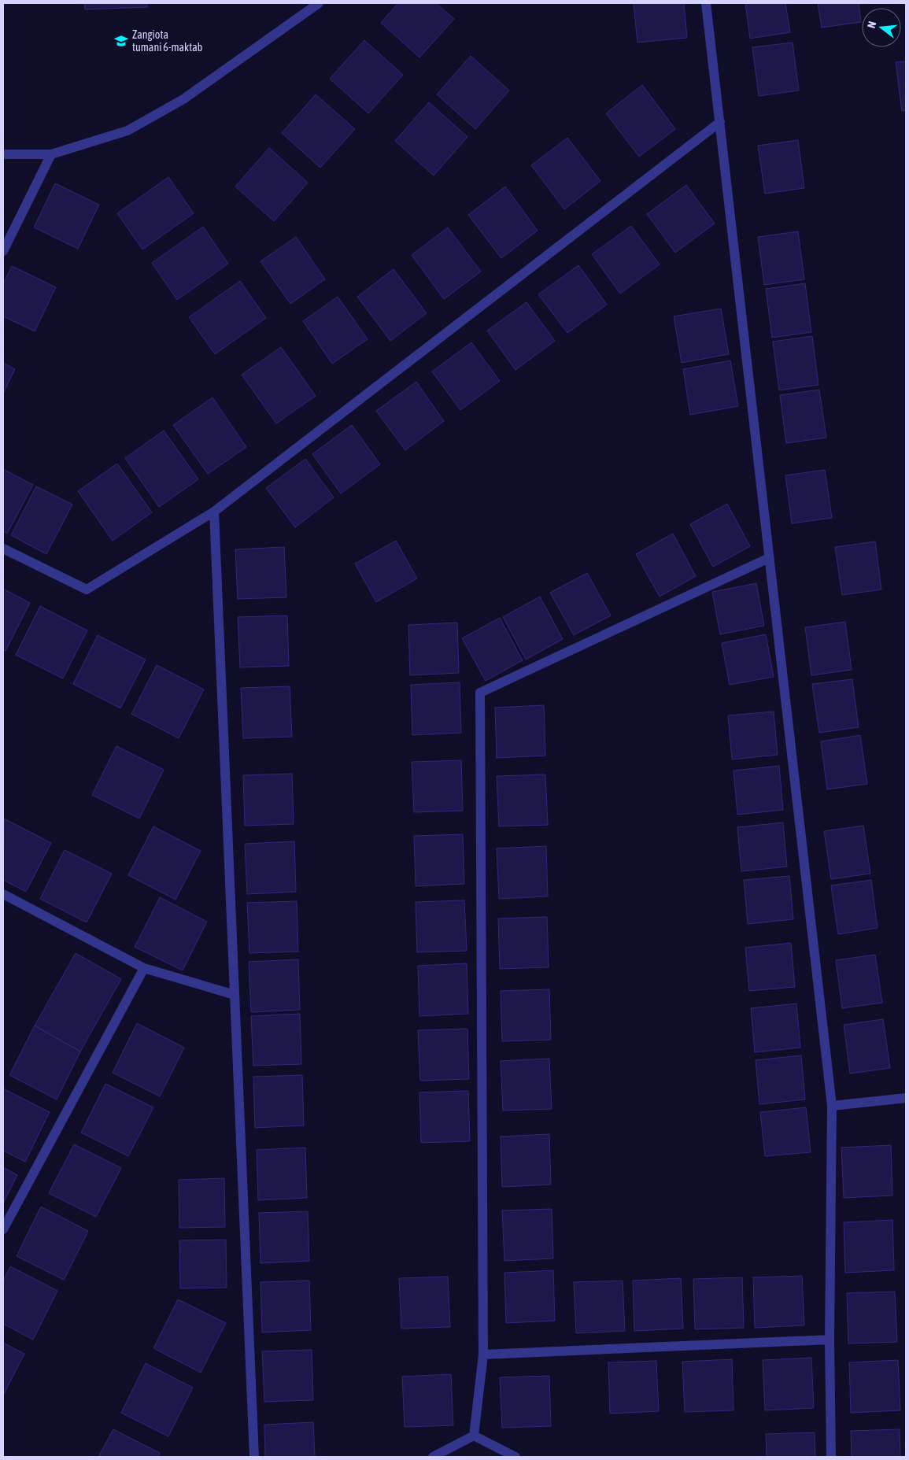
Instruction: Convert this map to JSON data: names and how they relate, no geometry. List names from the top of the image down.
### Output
{
  "places": {
    "school or university": ["Zangiota tumani 6-maktab"]
  },
  "north": "left"
}
